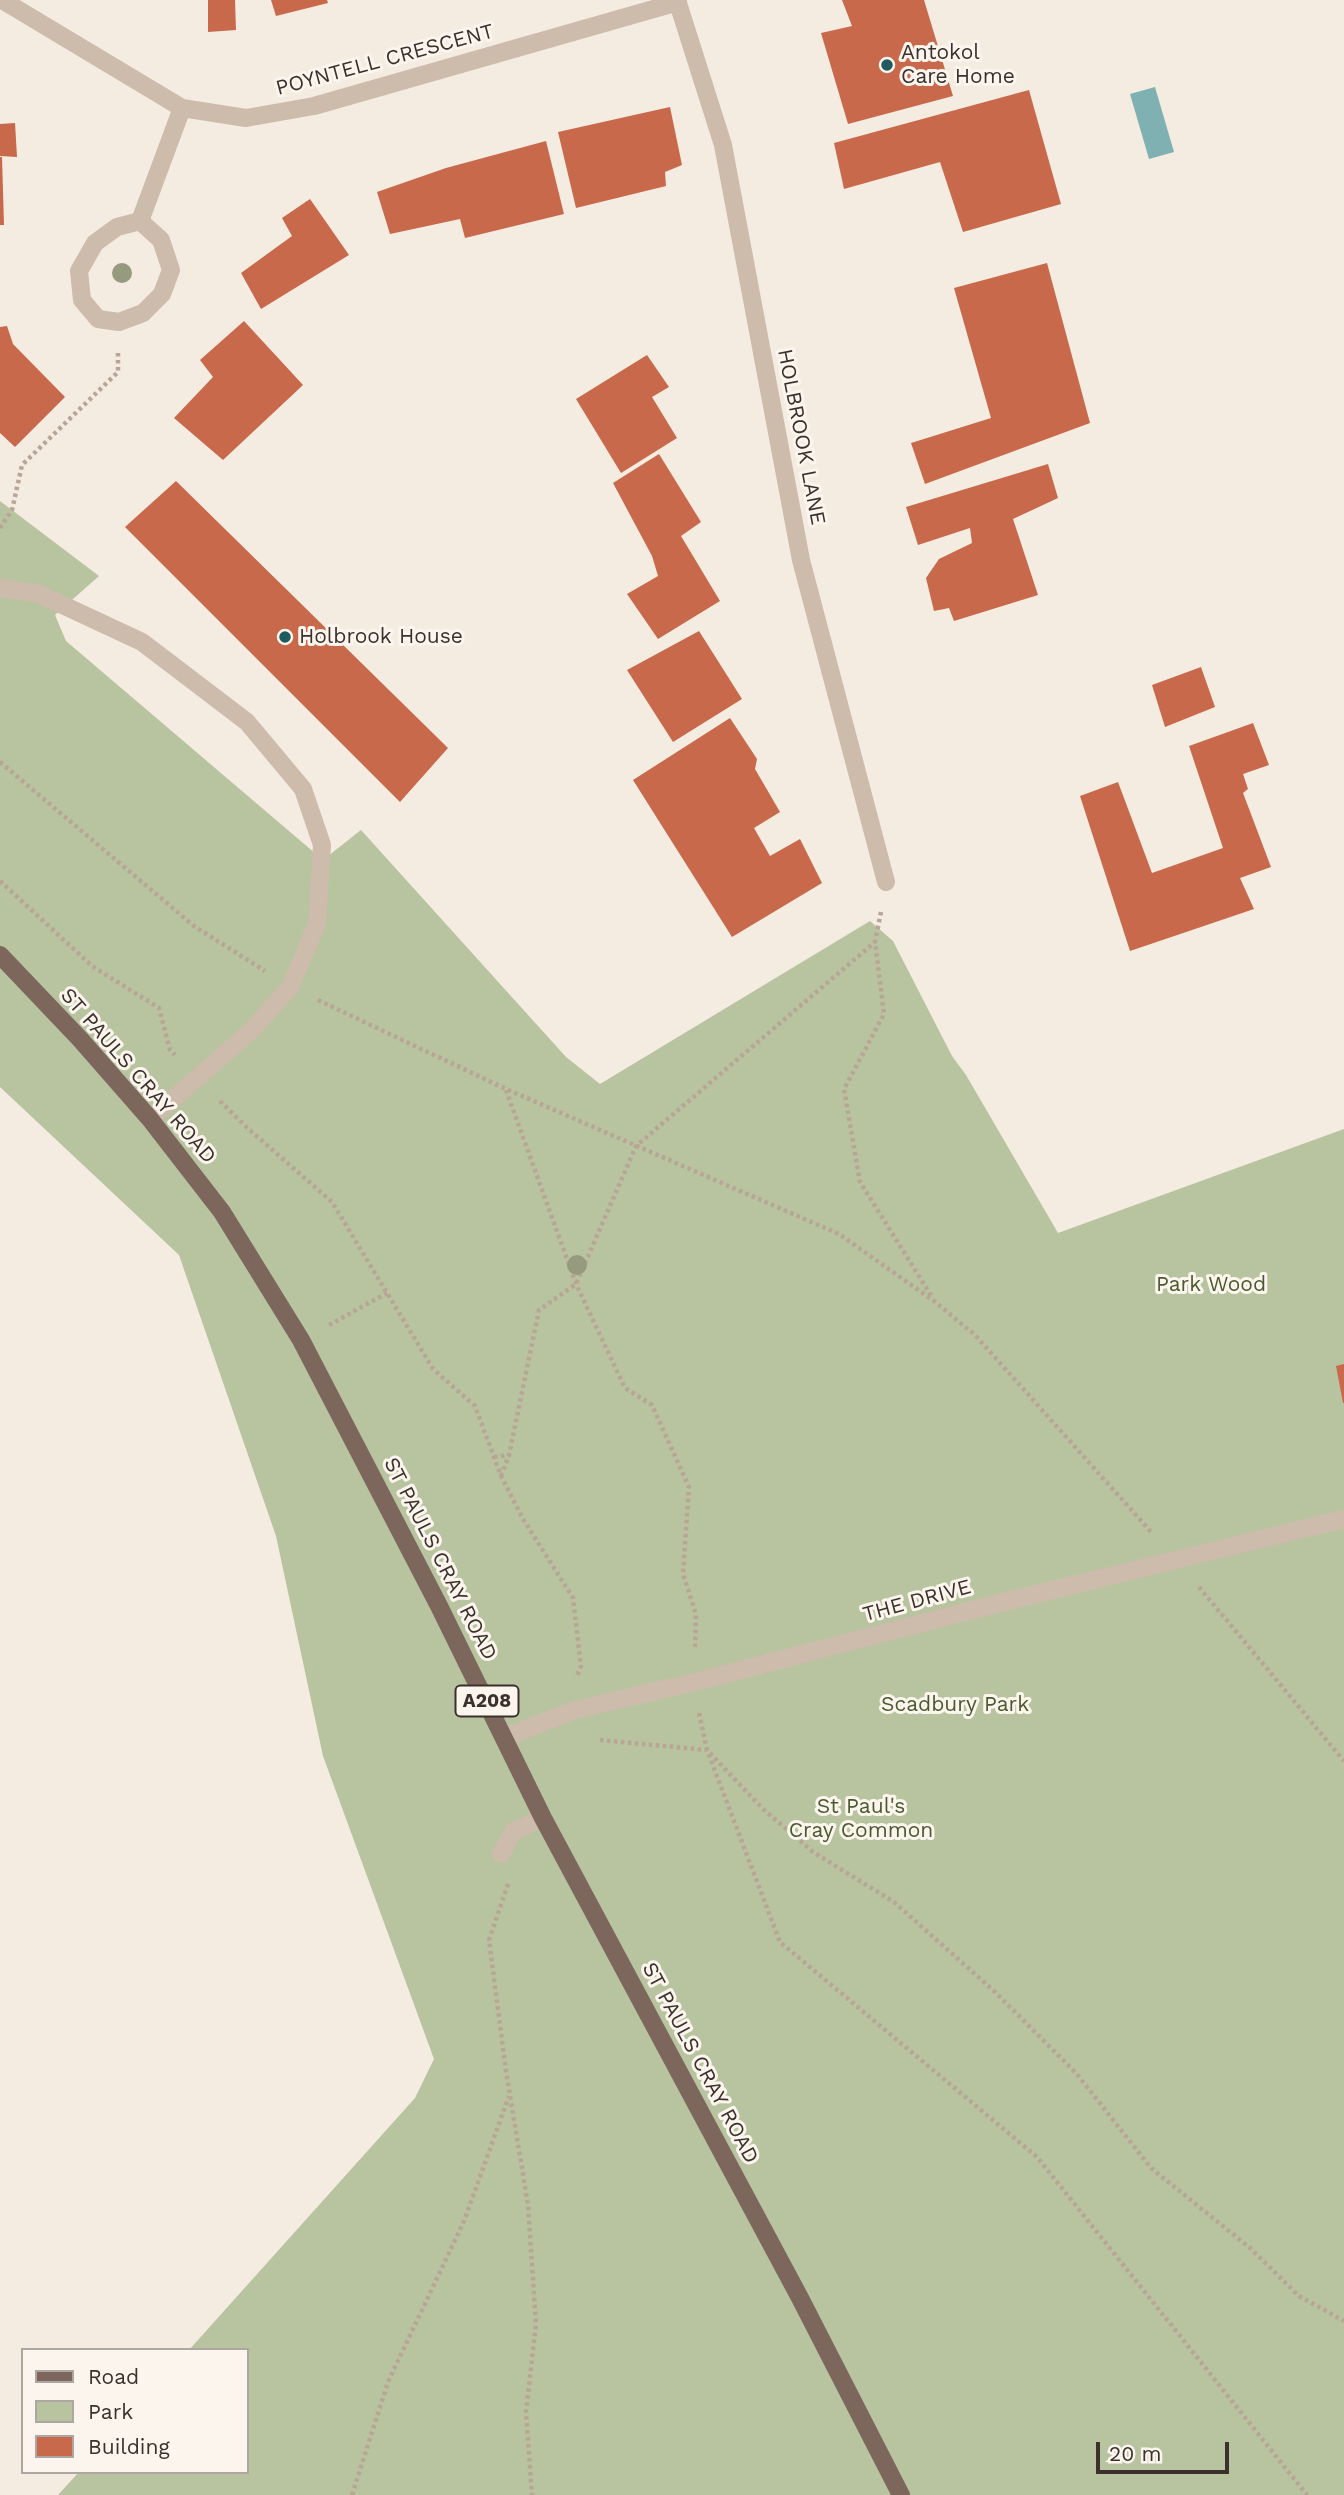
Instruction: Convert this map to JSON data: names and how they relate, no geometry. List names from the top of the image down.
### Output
{
  "streets": {
    "main road": ["ST PAULS CRAY ROAD", "A208"],
    "street": ["POYNTELL CRESCENT", "HOLBROOK LANE", "THE DRIVE"]
  },
  "crossings": [
    ["POYNTELL CRESCENT", "HOLBROOK LANE"],
    ["ST PAULS CRAY ROAD", "THE DRIVE"]
  ],
  "parks": ["Park Wood", "Scadbury Park", "St Paul's Cray Common"],
  "places": ["Antokol Care Home", "Holbrook House"],
  "legend": ["Road", "Park", "Building"],
  "scale_bar": "20 m"
}
